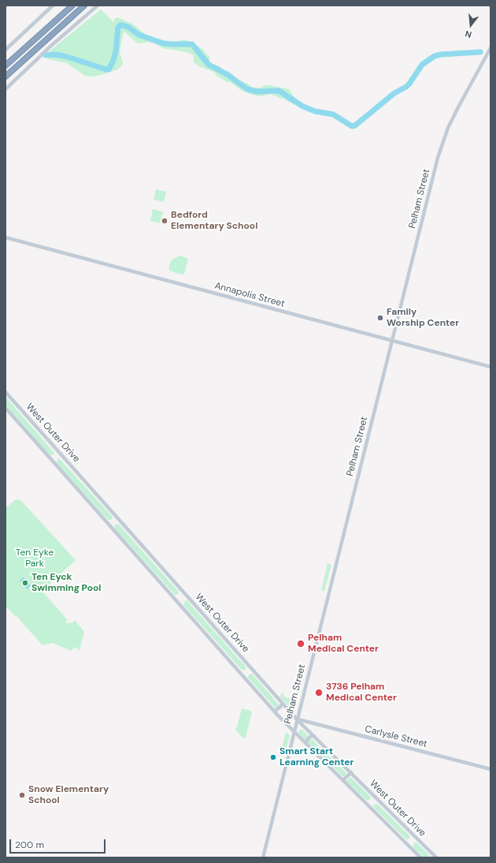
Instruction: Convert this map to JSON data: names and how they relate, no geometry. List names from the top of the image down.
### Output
{
  "streets": {
    "street": [
      "Pelham Street",
      "Annapolis Street",
      "West Outer Drive",
      "Carlysle Street"
    ]
  },
  "crossings": [
    ["Pelham Street", "Annapolis Street"],
    ["Pelham Street", "West Outer Drive"],
    ["Pelham Street", "Carlysle Street"],
    ["West Outer Drive", "Carlysle Street"]
  ],
  "parks": ["Ten Eyke Park"],
  "places": [
    "Bedford Elementary School",
    "Family Worship Center",
    "Ten Eyck Swimming Pool",
    "Pelham Medical Center",
    "3736 Pelham Medical Center",
    "Smart Start Learning Center",
    "Snow Elementary School"
  ],
  "scale_bar": "200 m",
  "north": "bottom"
}
